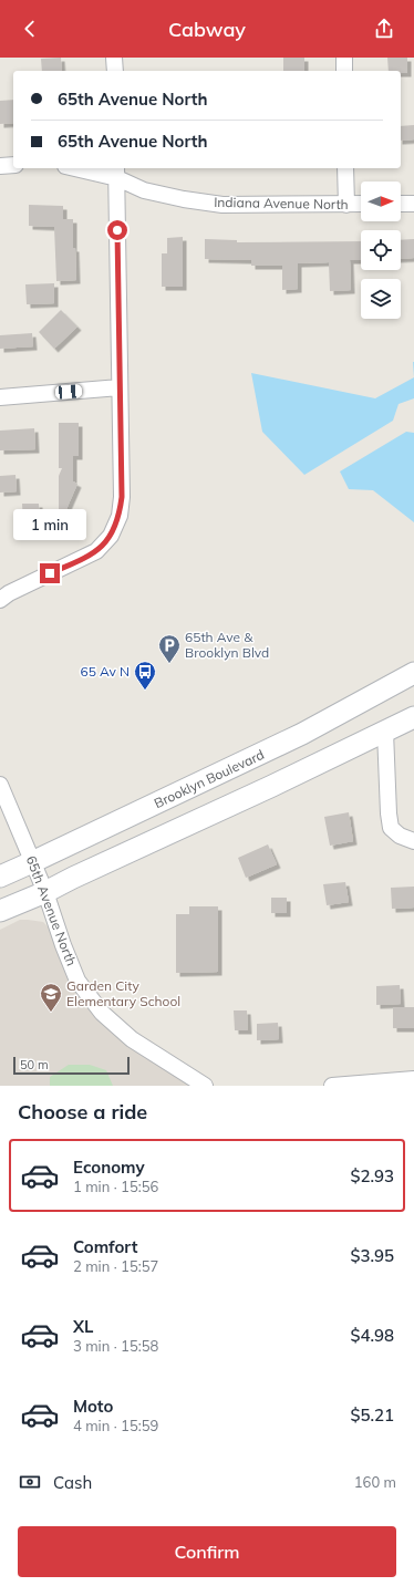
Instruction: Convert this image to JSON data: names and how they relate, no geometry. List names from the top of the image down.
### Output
{
  "streets": {
    "main road": ["Brooklyn Boulevard"],
    "street": ["Indiana Avenue North", "65th Avenue North"]
  },
  "crossings": [
    ["Brooklyn Boulevard", "65th Avenue North"]
  ],
  "places": {
    "parking": ["65th Ave & Brooklyn Blvd"],
    "bus stop": ["65 Av N"],
    "school or university": ["Garden City Elementary School"]
  },
  "scale_bar": "50 m",
  "north": "right",
  "page": {
    "header": "Cabway",
    "banner": ["65th Avenue North", "65th Avenue North"],
    "bubble": "1 min",
    "scale": "50 m",
    "heading": "Choose a ride",
    "list": [
      {
        "name": "Economy",
        "note": "1 min · 15:56",
        "value": "$2.93"
      },
      {
        "name": "Comfort",
        "note": "2 min · 15:57",
        "value": "$3.95"
      },
      {
        "name": "XL",
        "note": "3 min · 15:58",
        "value": "$4.98"
      },
      {
        "name": "Moto",
        "note": "4 min · 15:59",
        "value": "$5.21"
      }
    ],
    "pay": ["Cash", "160 m"],
    "buttons": "Confirm"
  }
}
